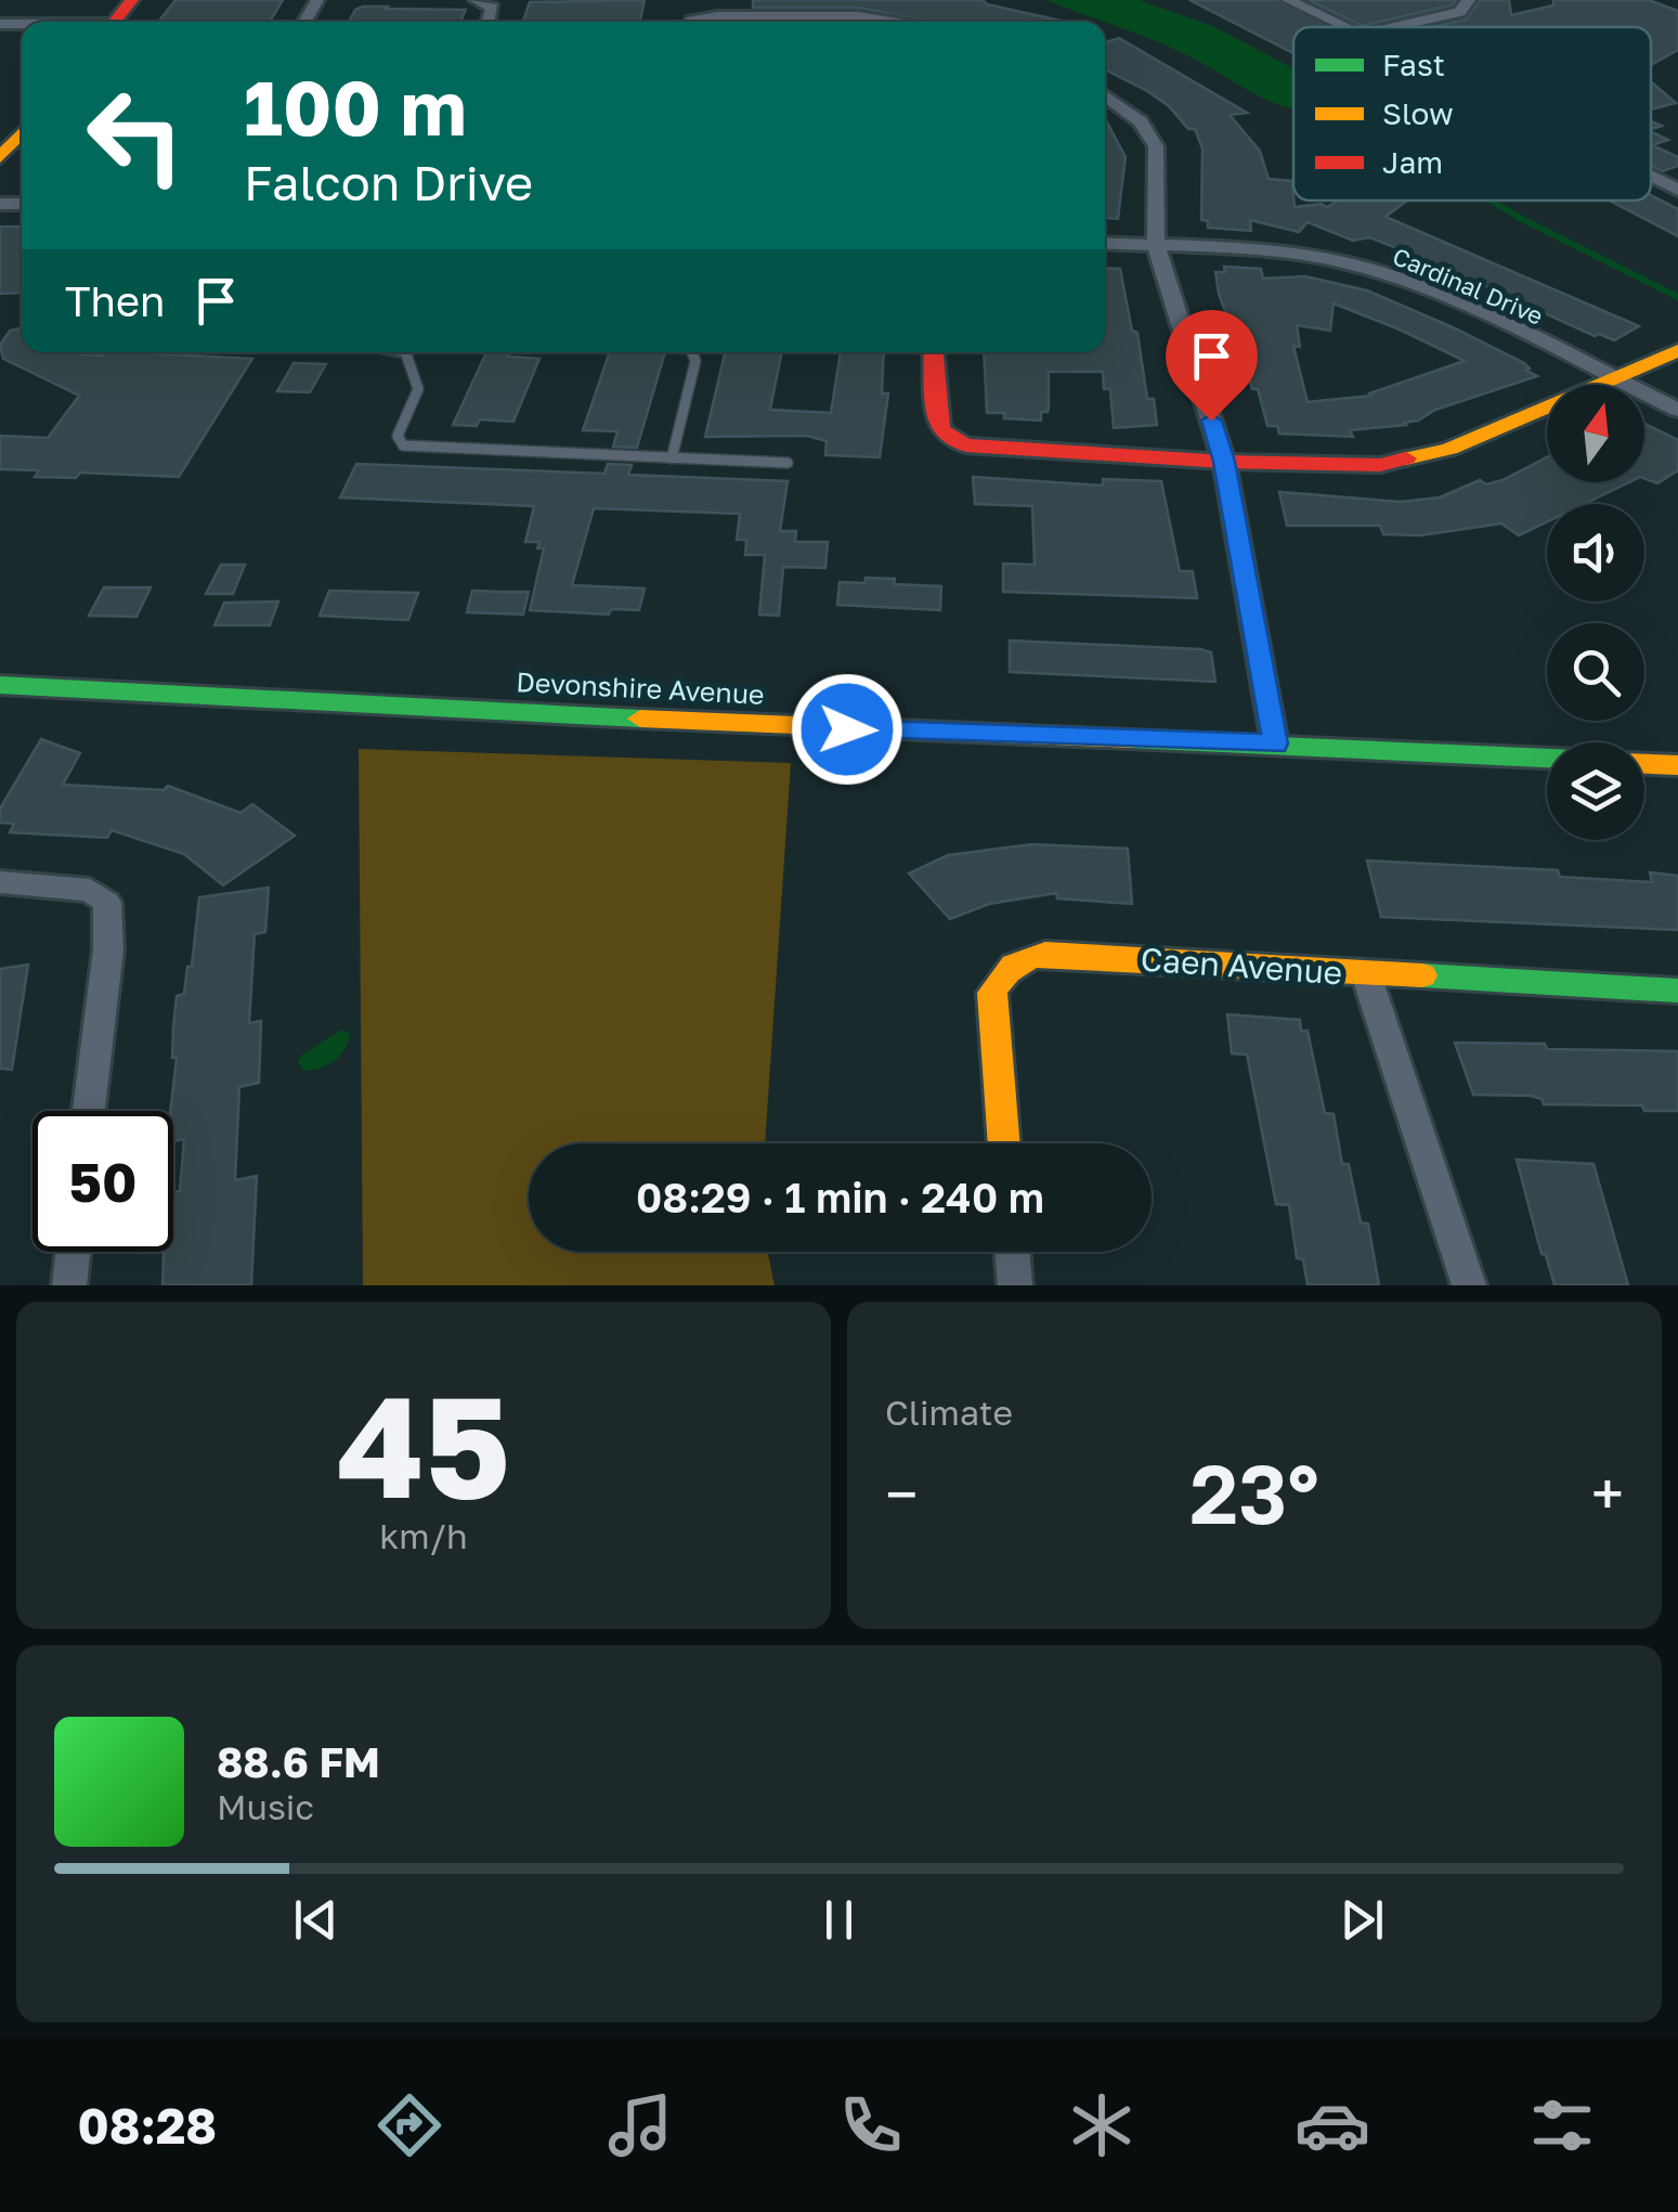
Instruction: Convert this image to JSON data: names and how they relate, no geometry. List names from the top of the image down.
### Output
{
  "streets": {
    "street": ["Cardinal Drive", "Devonshire Avenue", "Caen Avenue"]
  },
  "legend": ["Fast", "Slow", "Jam"],
  "north": "top",
  "page": {
    "turn": ["100 m", "Falcon Drive"],
    "then": "Then",
    "limit": "50",
    "trip": "08:29 · 1 min · 240 m",
    "tile": [
      ["45", "km/h"],
      "Climate"
    ],
    "heat": ["−", "23°", "+"],
    "song": ["88.6 FM", "Music"],
    "tabs": "08:28"
  }
}
